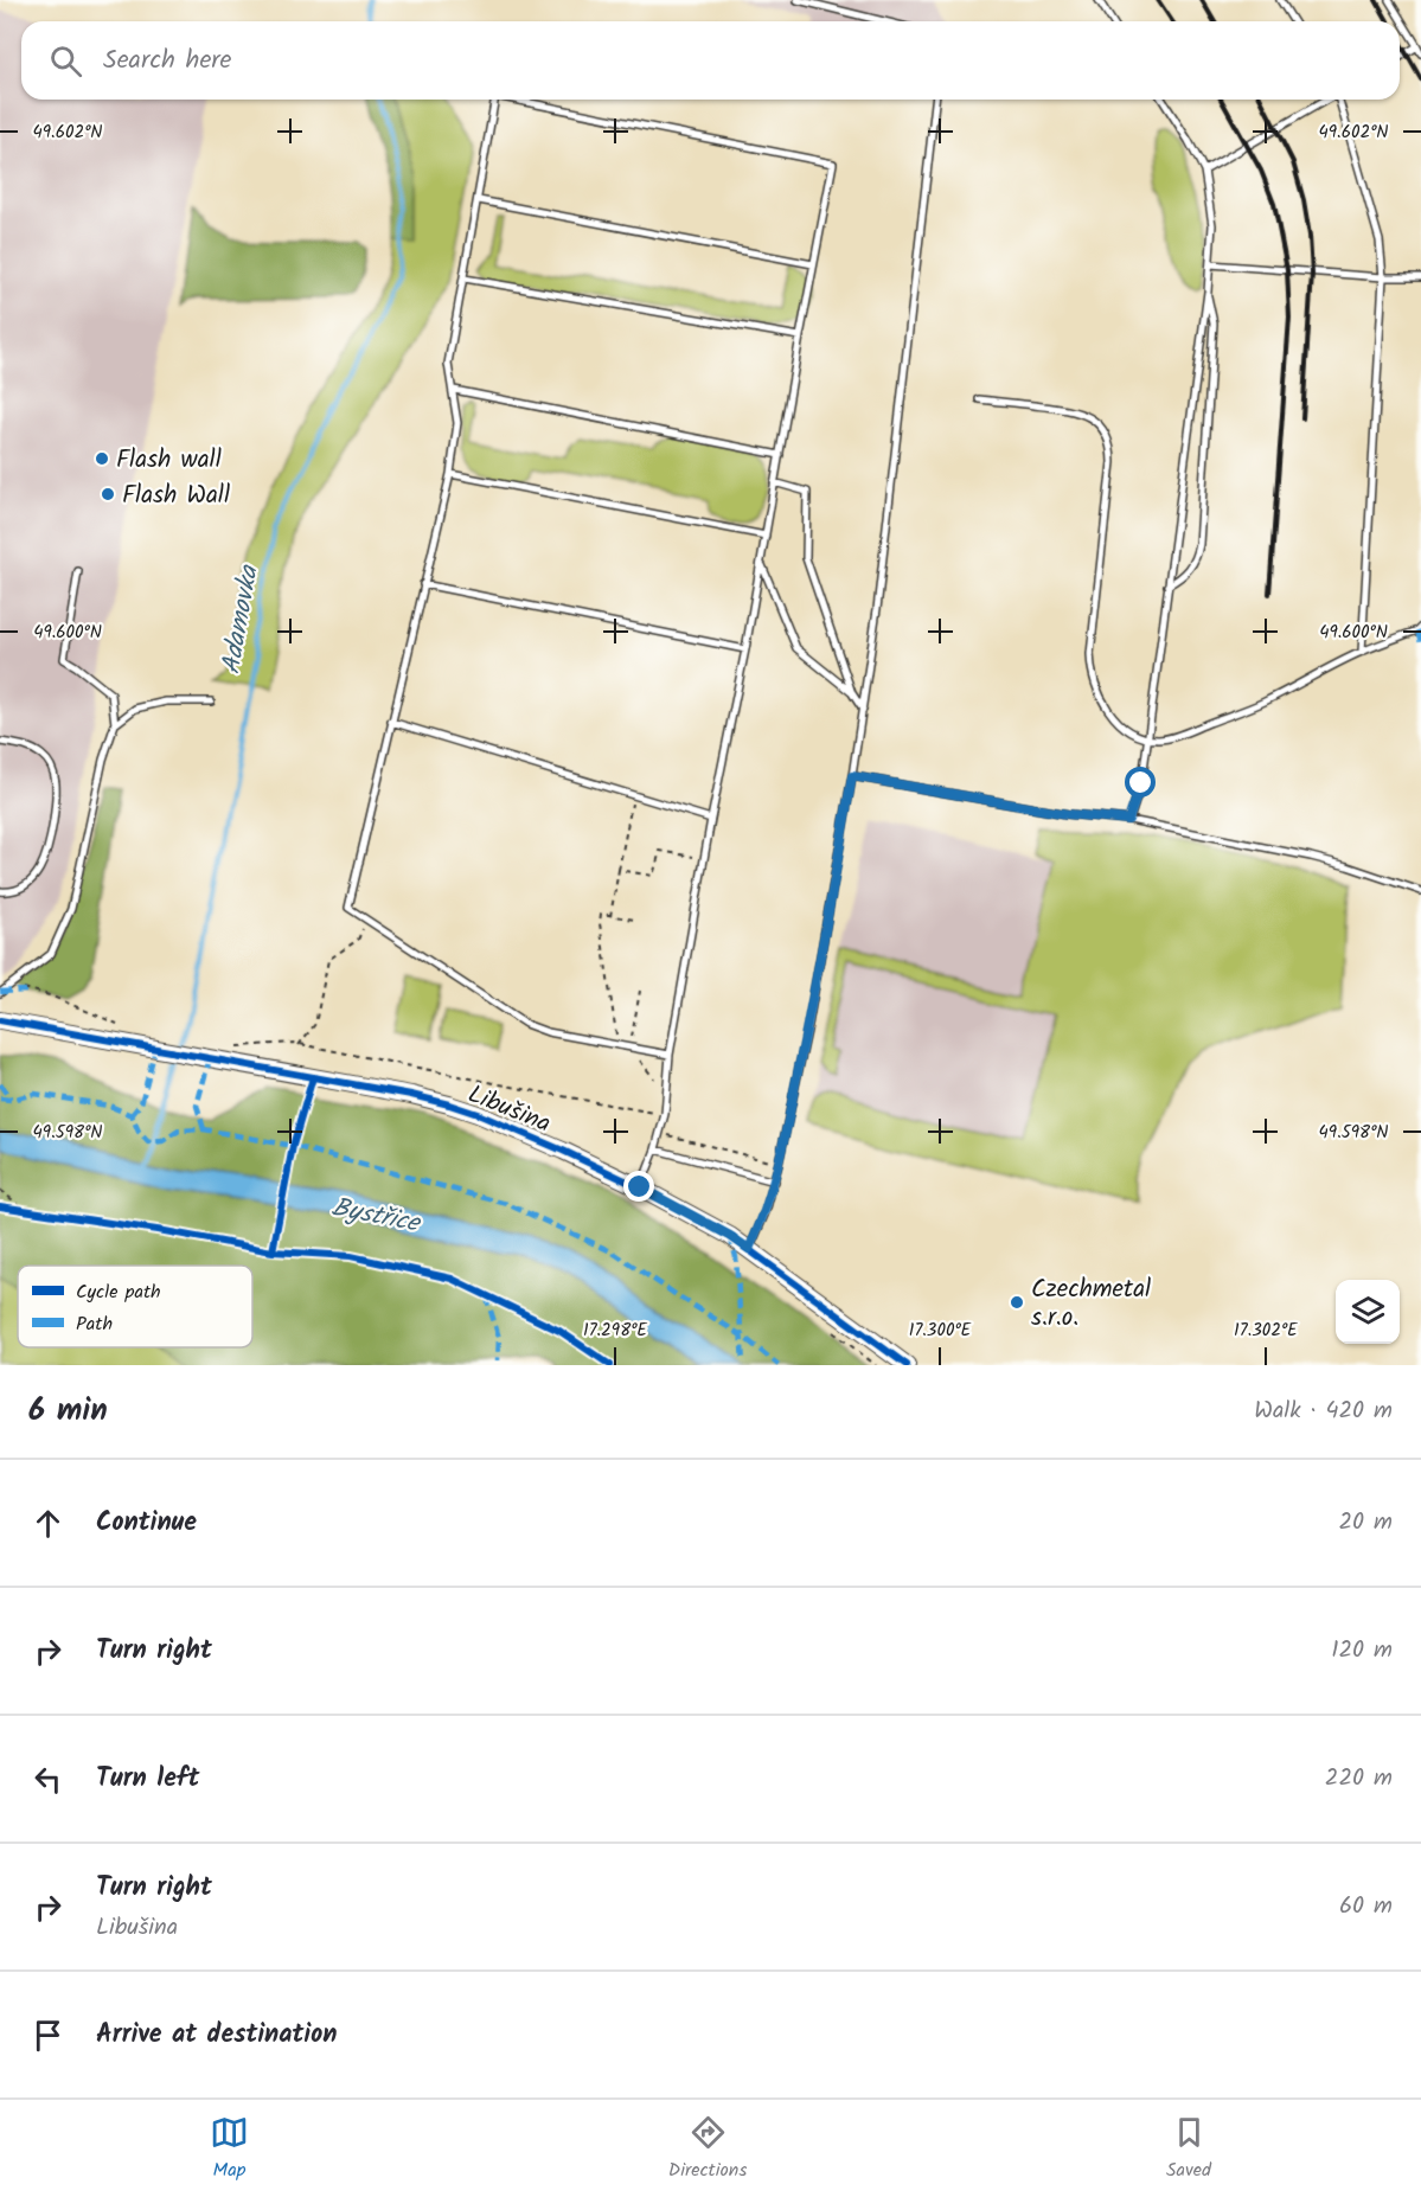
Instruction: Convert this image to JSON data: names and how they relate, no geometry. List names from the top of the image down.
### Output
{
  "streets": {
    "street": ["Libušina"]
  },
  "water": ["Adamovka", "Bystřice"],
  "places": ["Flash wall", "Flash Wall", "Czechmetal s.r.o."],
  "legend": ["Cycle path", "Path"],
  "page": {
    "search": "Search here",
    "heading": ["6 min", "Walk · 420 m"],
    "list": [
      ["Continue", "20 m"],
      ["Turn right", "120 m"],
      ["Turn left", "220 m"],
      ["Turn right", "Libušina", "60 m"],
      "Arrive at destination"
    ],
    "nav": ["Map", "Directions", "Saved"]
  },
  "coordinates": [
    "49.602°N",
    "49.600°N",
    "49.598°N",
    "17.298°E",
    "17.300°E",
    "17.302°E"
  ]
}
